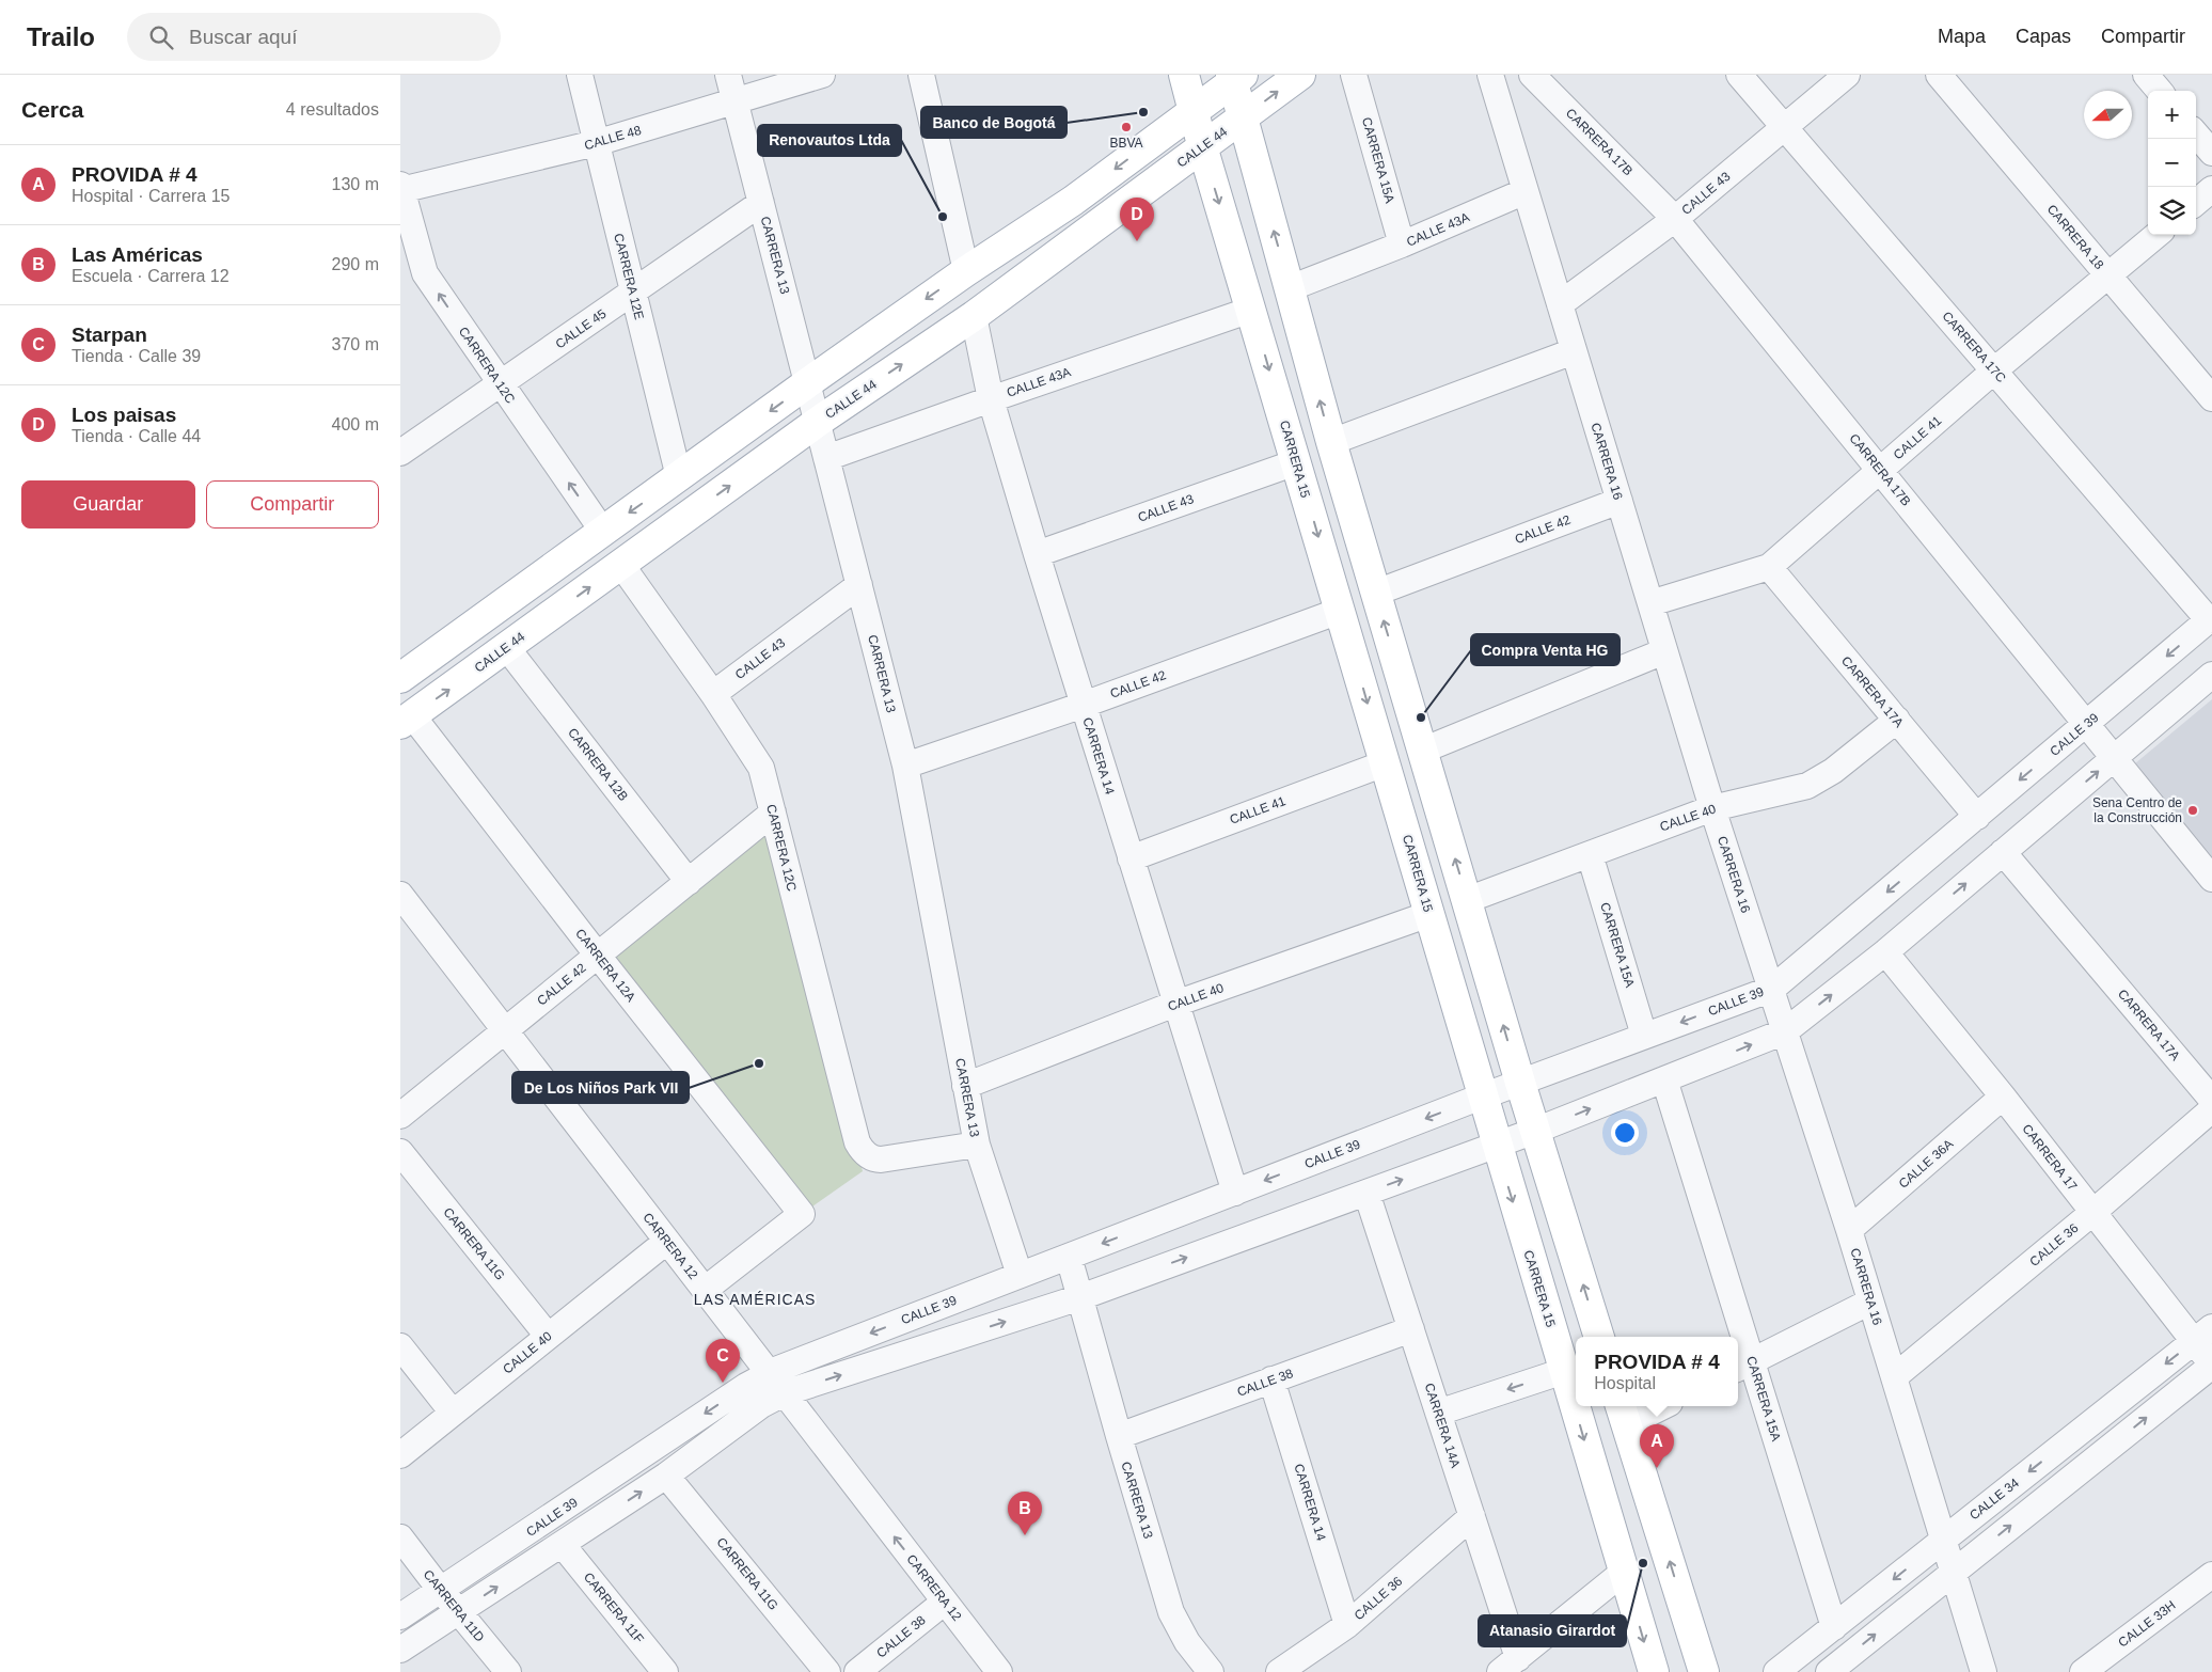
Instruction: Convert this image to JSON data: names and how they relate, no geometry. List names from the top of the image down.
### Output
{
  "streets": {
    "main road": ["CALLE 44", "CARRERA 15"],
    "street": [
      "CALLE 48",
      "CARRERA 17B",
      "CARRERA 15A",
      "CALLE 43",
      "CALLE 43A",
      "CARRERA 18",
      "CARRERA 13",
      "CARRERA 12E",
      "CALLE 45",
      "CARRERA 17C",
      "CARRERA 12C",
      "CALLE 41",
      "CARRERA 16",
      "CALLE 42",
      "CARRERA 17A",
      "CALLE 39",
      "CARRERA 14",
      "CARRERA 12B",
      "CALLE 40",
      "CARRERA 12A",
      "CARRERA 17",
      "CALLE 36A",
      "CARRERA 11G",
      "CALLE 36",
      "CARRERA 12",
      "CALLE 38",
      "CARRERA 14A",
      "CALLE 34",
      "CARRERA 11D",
      "CARRERA 11F",
      "CALLE 33H"
    ]
  },
  "crossings": [
    ["CALLE 48", "CARRERA 13"],
    ["CALLE 48", "CARRERA 12E"],
    ["CALLE 48", "CARRERA 12C"],
    ["CARRERA 17B", "CALLE 43"],
    ["CARRERA 17B", "CALLE 41"],
    ["CARRERA 17B", "CALLE 39"],
    ["CALLE 44", "CARRERA 13"],
    ["CALLE 44", "CARRERA 12C"],
    ["CALLE 44", "CARRERA 15"],
    ["CALLE 44", "CARRERA 14"],
    ["CALLE 44", "CARRERA 12B"],
    ["CALLE 44", "CARRERA 12A"],
    ["CARRERA 15A", "CALLE 43A"],
    ["CARRERA 15A", "CALLE 39"],
    ["CARRERA 15A", "CALLE 40"],
    ["CARRERA 15A", "CALLE 34"],
    ["CALLE 43", "CARRERA 13"],
    ["CALLE 43", "CARRERA 17C"],
    ["CALLE 43", "CARRERA 12C"],
    ["CALLE 43", "CARRERA 15"],
    ["CALLE 43", "CARRERA 16"],
    ["CALLE 43", "CARRERA 14"],
    ["CALLE 43A", "CARRERA 13"],
    ["CALLE 43A", "CARRERA 15"],
    ["CALLE 43A", "CARRERA 16"],
    ["CALLE 43A", "CARRERA 14"],
    ["CARRERA 18", "CALLE 41"],
    ["CARRERA 13", "CALLE 45"],
    ["CARRERA 13", "CARRERA 12C"],
    ["CARRERA 13", "CALLE 42"],
    ["CARRERA 13", "CALLE 39"],
    ["CARRERA 13", "CALLE 40"],
    ["CARRERA 13", "CALLE 38"],
    ["CARRERA 12E", "CALLE 45"],
    ["CALLE 45", "CARRERA 12C"],
    ["CARRERA 17C", "CALLE 41"],
    ["CARRERA 17C", "CALLE 39"],
    ["CARRERA 12C", "CALLE 42"],
    ["CALLE 41", "CARRERA 15"],
    ["CALLE 41", "CARRERA 16"],
    ["CALLE 41", "CARRERA 17A"],
    ["CALLE 41", "CARRERA 14"],
    ["CARRERA 15", "CALLE 42"],
    ["CARRERA 15", "CALLE 39"],
    ["CARRERA 15", "CALLE 40"],
    ["CARRERA 16", "CALLE 42"],
    ["CARRERA 16", "CALLE 39"],
    ["CARRERA 16", "CALLE 40"],
    ["CARRERA 16", "CALLE 36A"],
    ["CARRERA 16", "CALLE 36"],
    ["CARRERA 16", "CALLE 34"],
    ["CALLE 42", "CARRERA 14"],
    ["CALLE 42", "CARRERA 12B"],
    ["CALLE 42", "CARRERA 12A"],
    ["CALLE 42", "CARRERA 12"],
    ["CARRERA 17A", "CALLE 39"],
    ["CARRERA 17A", "CALLE 40"],
    ["CALLE 39", "CARRERA 14"],
    ["CALLE 39", "CARRERA 17"],
    ["CALLE 39", "CARRERA 11G"],
    ["CALLE 39", "CARRERA 12"],
    ["CALLE 39", "CARRERA 14A"],
    ["CALLE 39", "CARRERA 11D"],
    ["CALLE 39", "CARRERA 11F"],
    ["CARRERA 14", "CALLE 40"],
    ["CARRERA 14", "CALLE 36"],
    ["CARRERA 14", "CALLE 38"],
    ["CALLE 40", "CARRERA 11G"],
    ["CALLE 40", "CARRERA 12"],
    ["CARRERA 12A", "CARRERA 12"],
    ["CARRERA 17", "CALLE 36A"],
    ["CARRERA 17", "CALLE 36"],
    ["CARRERA 17", "CALLE 34"],
    ["CALLE 36", "CARRERA 14A"],
    ["CARRERA 12", "CALLE 38"],
    ["CALLE 38", "CARRERA 14A"]
  ],
  "districts": ["LAS AMÉRICAS"],
  "places": [
    "Banco de Bogotá",
    "BBVA",
    "Renovautos Ltda",
    "Compra Venta HG",
    "Sena Centro de la Construcción",
    "De Los Niños Park VII",
    "Atanasio Girardot"
  ],
  "north": "left",
  "page": {
    "header": "Trailo",
    "search": "Buscar aquí",
    "nav": ["Mapa", "Capas", "Compartir"],
    "heading": ["Cerca", "4 resultados"],
    "map_buttons": ["+", "−"],
    "list": [
      {
        "mark": "A",
        "name": "PROVIDA # 4",
        "note": "Hospital · Carrera 15",
        "value": "130 m"
      },
      {
        "mark": "B",
        "name": "Las Américas",
        "note": "Escuela · Carrera 12",
        "value": "290 m"
      },
      {
        "mark": "C",
        "name": "Starpan",
        "note": "Tienda · Calle 39",
        "value": "370 m"
      },
      {
        "mark": "D",
        "name": "Los paisas",
        "note": "Tienda · Calle 44",
        "value": "400 m"
      }
    ],
    "pins": [
      "D",
      "C",
      "A",
      "B"
    ],
    "buttons": ["Guardar", "Compartir"],
    "popup": ["PROVIDA # 4", "Hospital"]
  }
}
